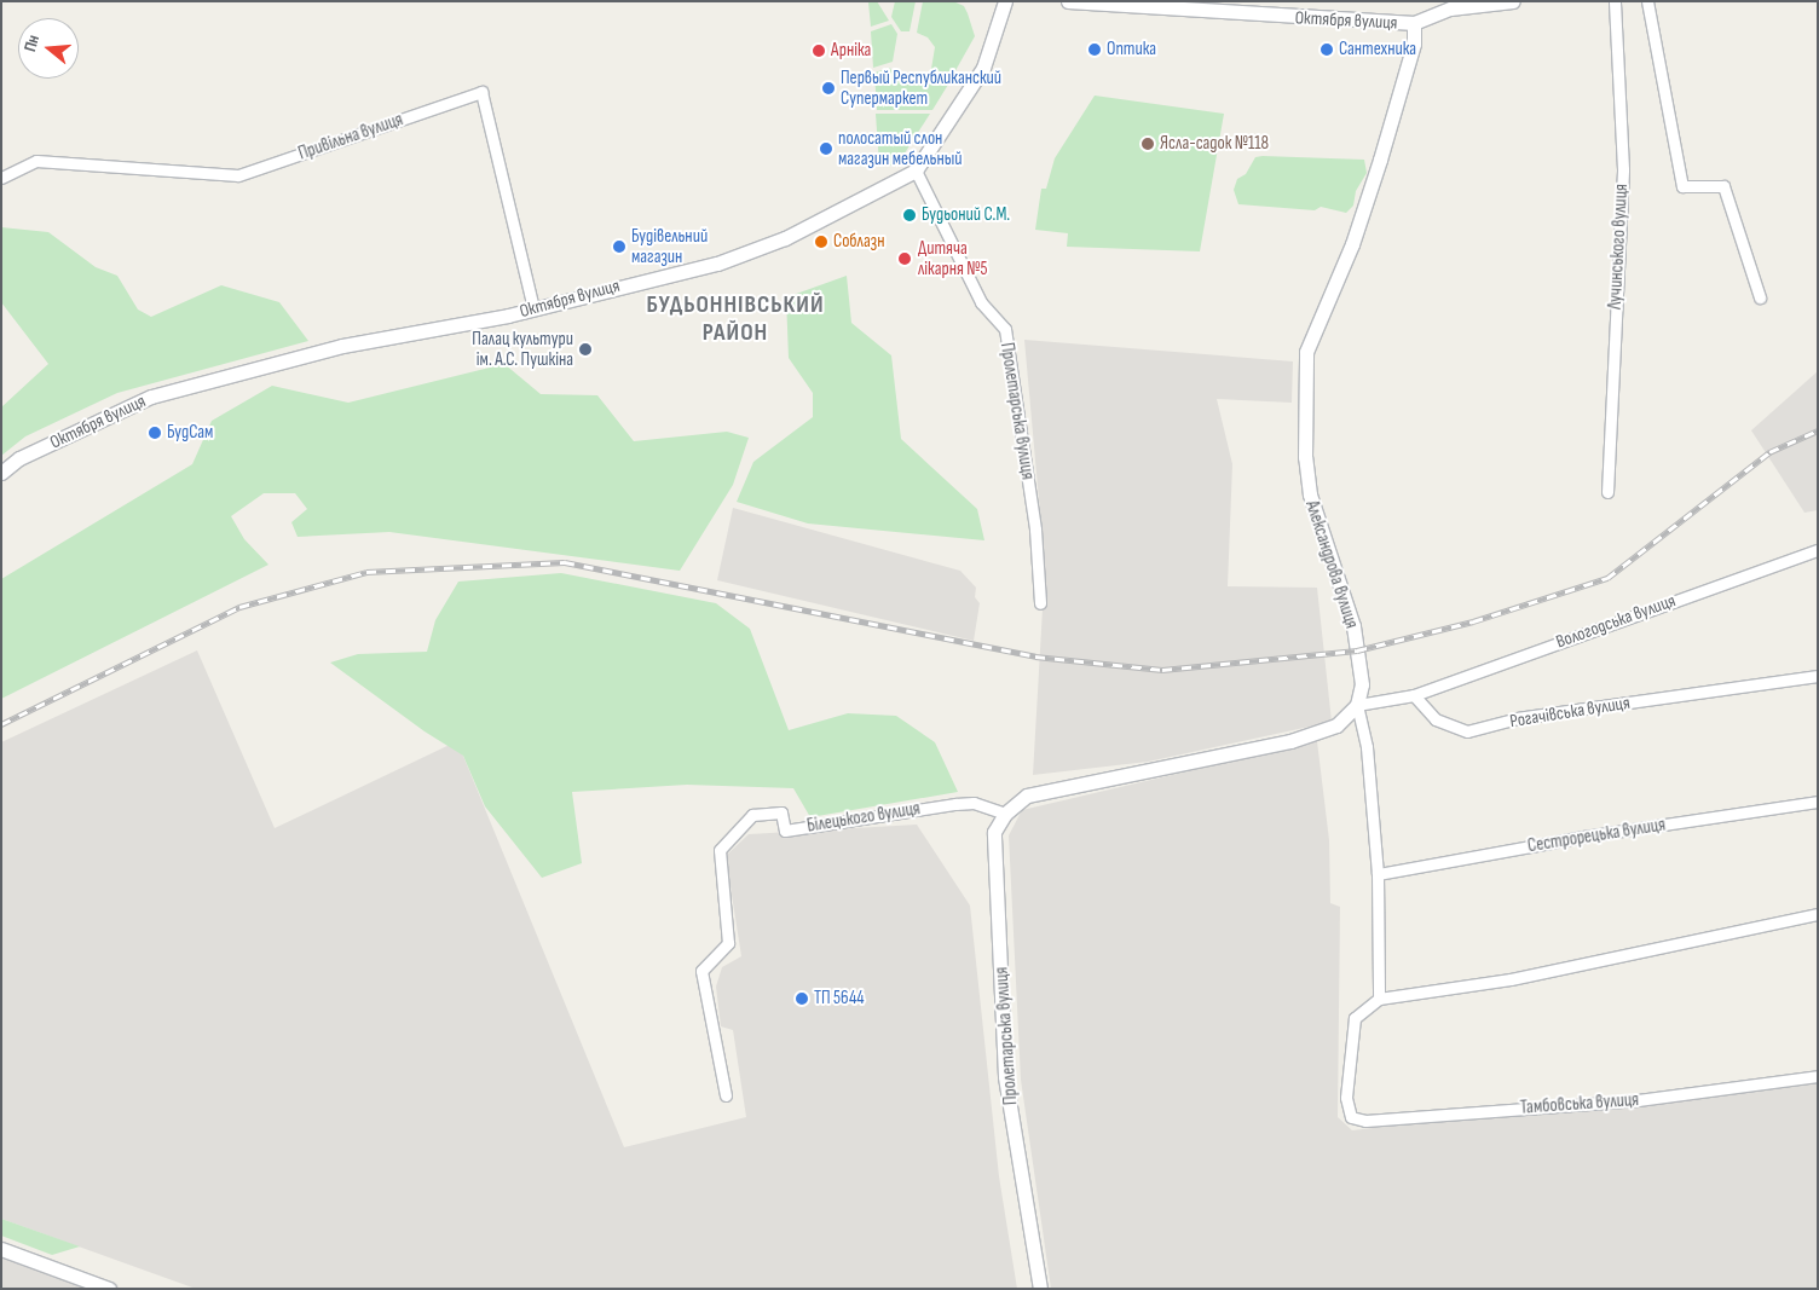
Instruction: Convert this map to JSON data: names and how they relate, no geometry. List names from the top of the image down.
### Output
{
  "streets": {
    "street": [
      "Октября вулиця",
      "Привільна вулиця",
      "Лучинського вулиця",
      "Пролетарська вулиця",
      "Александрова вулиця",
      "Вологодська вулиця",
      "Рогачівська вулиця",
      "Білецького вулиця",
      "Сестрорецька вулиця",
      "Тамбовська вулиця"
    ]
  },
  "crossings": [
    ["Октября вулиця", "Привільна вулиця"],
    ["Октября вулиця", "Пролетарська вулиця"],
    ["Октября вулиця", "Александрова вулиця"],
    ["Пролетарська вулиця", "Александрова вулиця"],
    ["Пролетарська вулиця", "Білецького вулиця"],
    ["Александрова вулиця", "Сестрорецька вулиця"],
    ["Александрова вулиця", "Тамбовська вулиця"],
    ["Вологодська вулиця", "Рогачівська вулиця"]
  ],
  "districts": ["БУДЬОННІВСЬКИЙ РАЙОН"],
  "places": [
    "Оптика",
    "Сантехника",
    "Арніка",
    "Первый Республиканский Супермаркет",
    "Ясла-садок №118",
    "полосатый слон магазин мебельный",
    "Будьоний С.М.",
    "Соблазн",
    "Будівельний магазин",
    "Дитяча лікарня №5",
    "Палац культури ім. А.С. Пушкіна",
    "БудСам",
    "ТП 5644"
  ],
  "north": "left"
}
